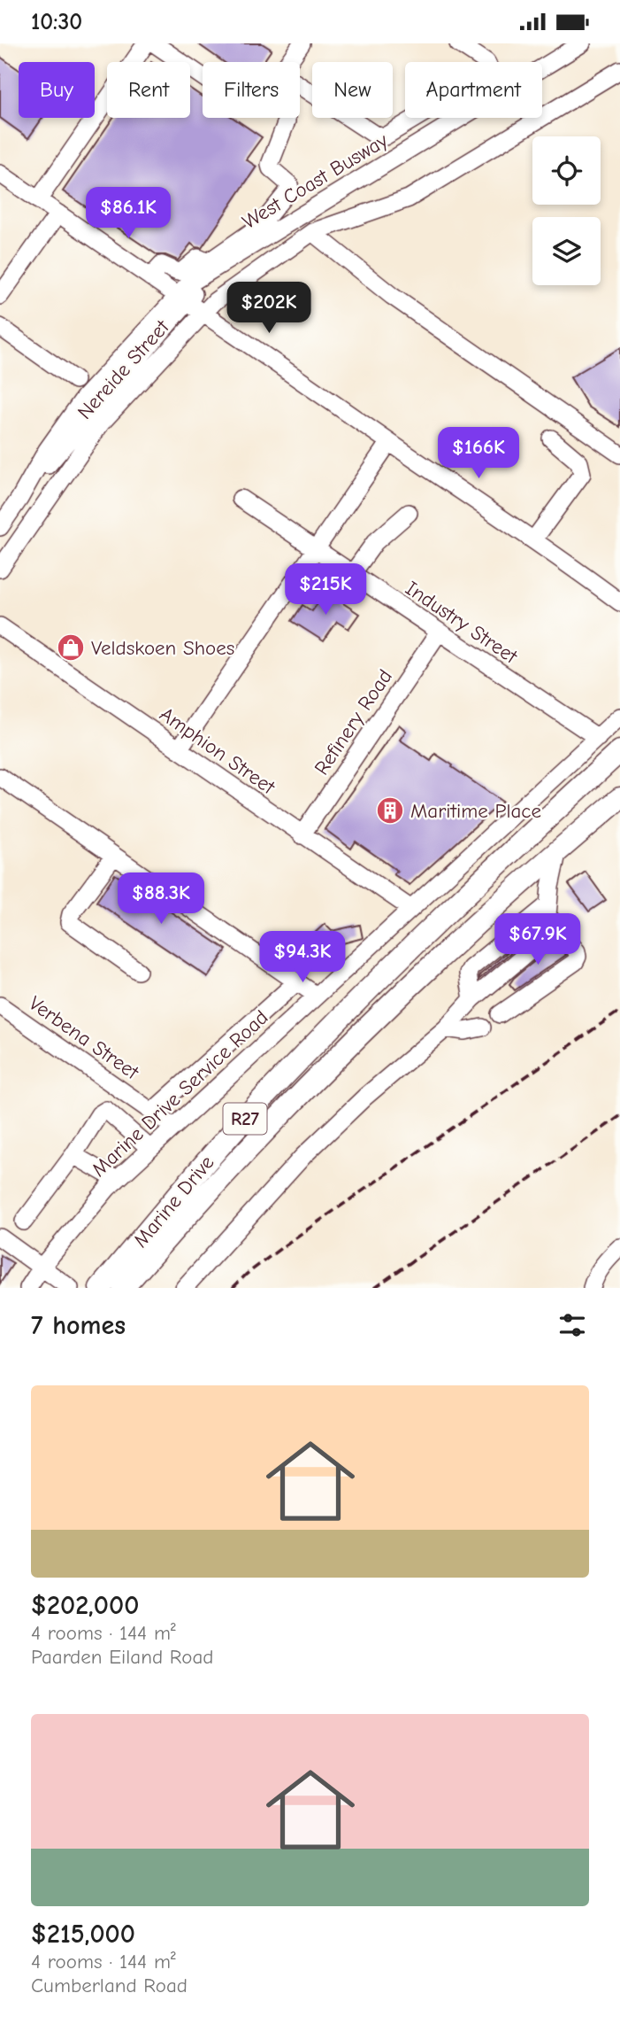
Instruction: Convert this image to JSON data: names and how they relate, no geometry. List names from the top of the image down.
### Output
{
  "streets": {
    "main road": ["R27", "Marine Drive"],
    "street": [
      "West Coast Busway",
      "Nereide Street",
      "Industry Street",
      "Refinery Road",
      "Amphion Street",
      "Verbena Street",
      "Marine Drive Service Road"
    ]
  },
  "crossings": [
    ["Industry Street", "Refinery Road"],
    ["Industry Street", "Marine Drive Service Road"],
    ["Refinery Road", "Amphion Street"],
    ["Amphion Street", "Marine Drive Service Road"],
    ["Verbena Street", "Marine Drive Service Road"]
  ],
  "places": {
    "shop": ["Veldskoen Shoes"],
    "building": ["Maritime Place"]
  },
  "page": {
    "status": "10:30",
    "chip": [
      "Buy",
      "Rent",
      "Filters",
      "New",
      "Apartment"
    ],
    "price": [
      "$86.1K",
      "$202K",
      "$166K",
      "$215K",
      "$88.3K",
      "$67.9K",
      "$94.3K"
    ],
    "heading": "7 homes",
    "list": [
      {
        "name": "$202,000",
        "note": "4 rooms · 144 m² · Paarden Eiland Road"
      },
      {
        "name": "$215,000",
        "note": "4 rooms · 144 m² · Cumberland Road"
      }
    ]
  }
}
